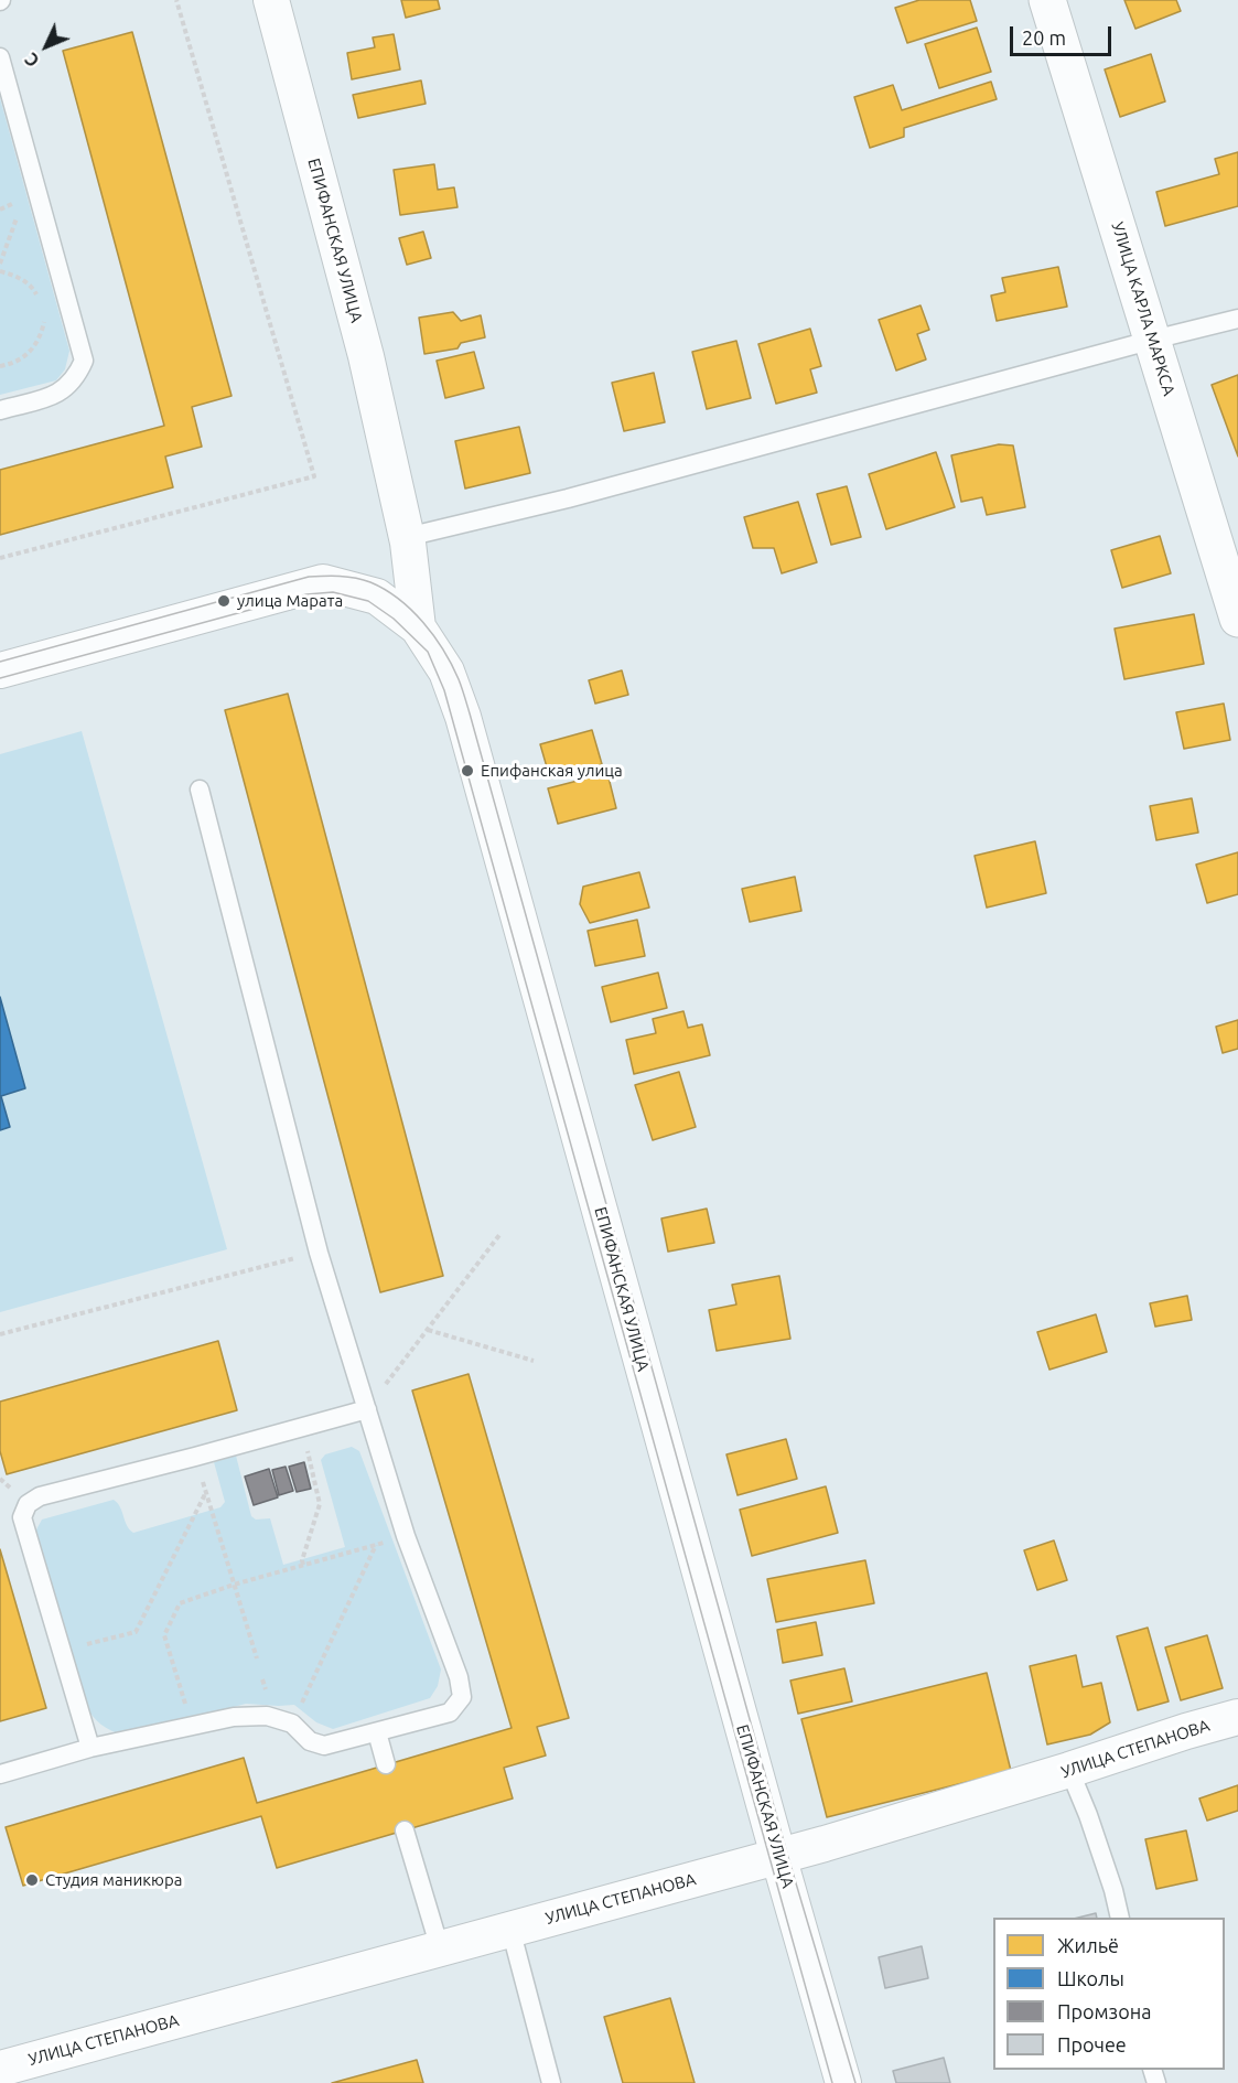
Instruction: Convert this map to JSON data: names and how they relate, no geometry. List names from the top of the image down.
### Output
{
  "streets": {
    "main road": ["УЛИЦА КАРЛА МАРКСА"],
    "street": ["ЕПИФАНСКАЯ УЛИЦА", "УЛИЦА СТЕПАНОВА"]
  },
  "crossings": [
    ["ЕПИФАНСКАЯ УЛИЦА", "УЛИЦА СТЕПАНОВА"]
  ],
  "places": ["улица Марата", "Епифанская улица", "Студия маникюра"],
  "legend": [
    "Жильё",
    "Школы",
    "Промзона",
    "Прочее"
  ],
  "scale_bar": "20 m",
  "north": "bottom left"
}
